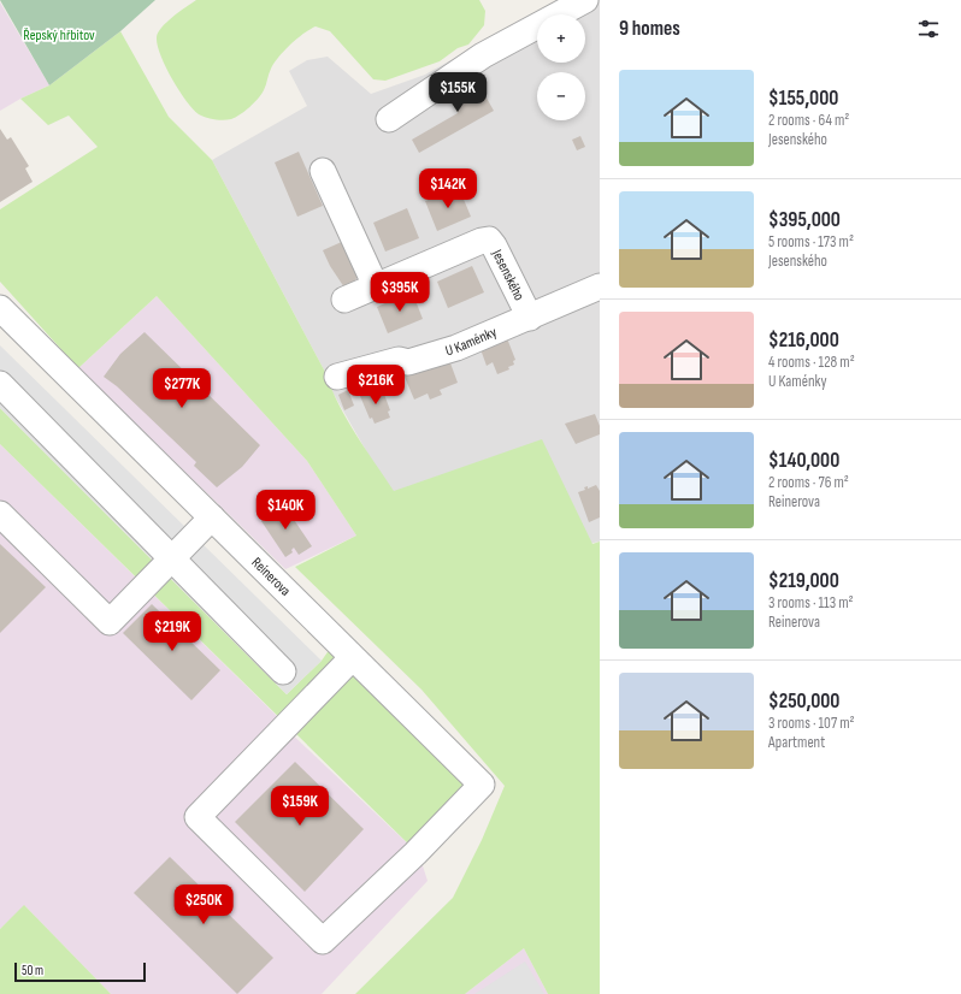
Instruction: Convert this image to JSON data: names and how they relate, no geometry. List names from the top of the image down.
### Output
{
  "streets": {
    "street": ["Jesenského", "U Kaménky", "Reinerova"]
  },
  "crossings": [
    ["Jesenského", "U Kaménky"]
  ],
  "parks": ["Řepský hřbitov"],
  "scale_bar": "50 m",
  "page": {
    "heading": "9 homes",
    "map_buttons": ["+", "−"],
    "list": [
      {
        "name": "$155,000",
        "note": "2 rooms · 64 m² · Jesenského"
      },
      {
        "name": "$395,000",
        "note": "5 rooms · 173 m² · Jesenského"
      },
      {
        "name": "$216,000",
        "note": "4 rooms · 128 m² · U Kaménky"
      },
      {
        "name": "$140,000",
        "note": "2 rooms · 76 m² · Reinerova"
      },
      {
        "name": "$219,000",
        "note": "3 rooms · 113 m² · Reinerova"
      },
      {
        "name": "$250,000",
        "note": "3 rooms · 107 m² · Apartment"
      }
    ],
    "price": [
      "$155K",
      "$142K",
      "$395K",
      "$216K",
      "$277K",
      "$140K",
      "$219K",
      "$159K",
      "$250K"
    ],
    "scale": "50 m"
  }
}
